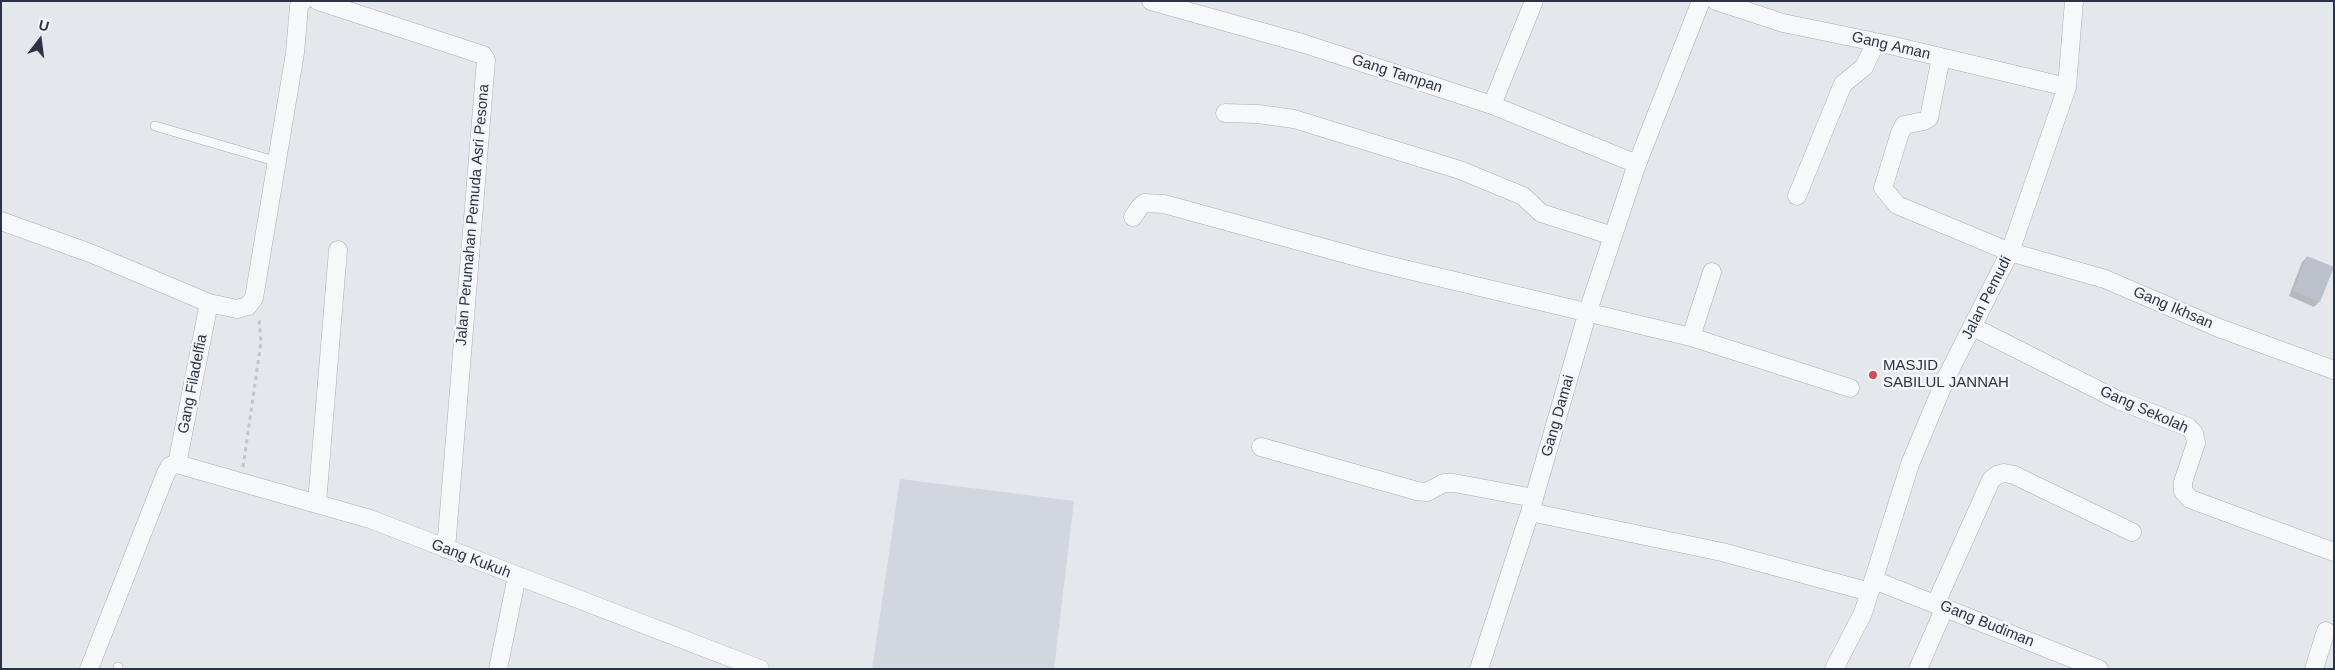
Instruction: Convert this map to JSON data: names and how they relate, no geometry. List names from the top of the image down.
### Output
{
  "streets": {
    "street": [
      "Gang Aman",
      "Gang Tampan",
      "Jalan Perumahan Pemuda Asri Pesona",
      "Jalan Pemudi",
      "Gang Ikhsan",
      "Gang Filadelfia",
      "Gang Sekolah",
      "Gang Damai",
      "Gang Kukuh",
      "Gang Budiman"
    ]
  },
  "crossings": [
    ["Gang Aman", "Jalan Pemudi"],
    ["Gang Aman", "Gang Ikhsan"],
    ["Gang Tampan", "Gang Damai"],
    ["Jalan Perumahan Pemuda Asri Pesona", "Gang Kukuh"],
    ["Jalan Pemudi", "Gang Ikhsan"],
    ["Jalan Pemudi", "Gang Sekolah"],
    ["Jalan Pemudi", "Gang Budiman"],
    ["Gang Filadelfia", "Gang Kukuh"],
    ["Gang Damai", "Gang Budiman"]
  ],
  "places": ["MASJID SABILUL JANNAH"],
  "north": "top"
}
